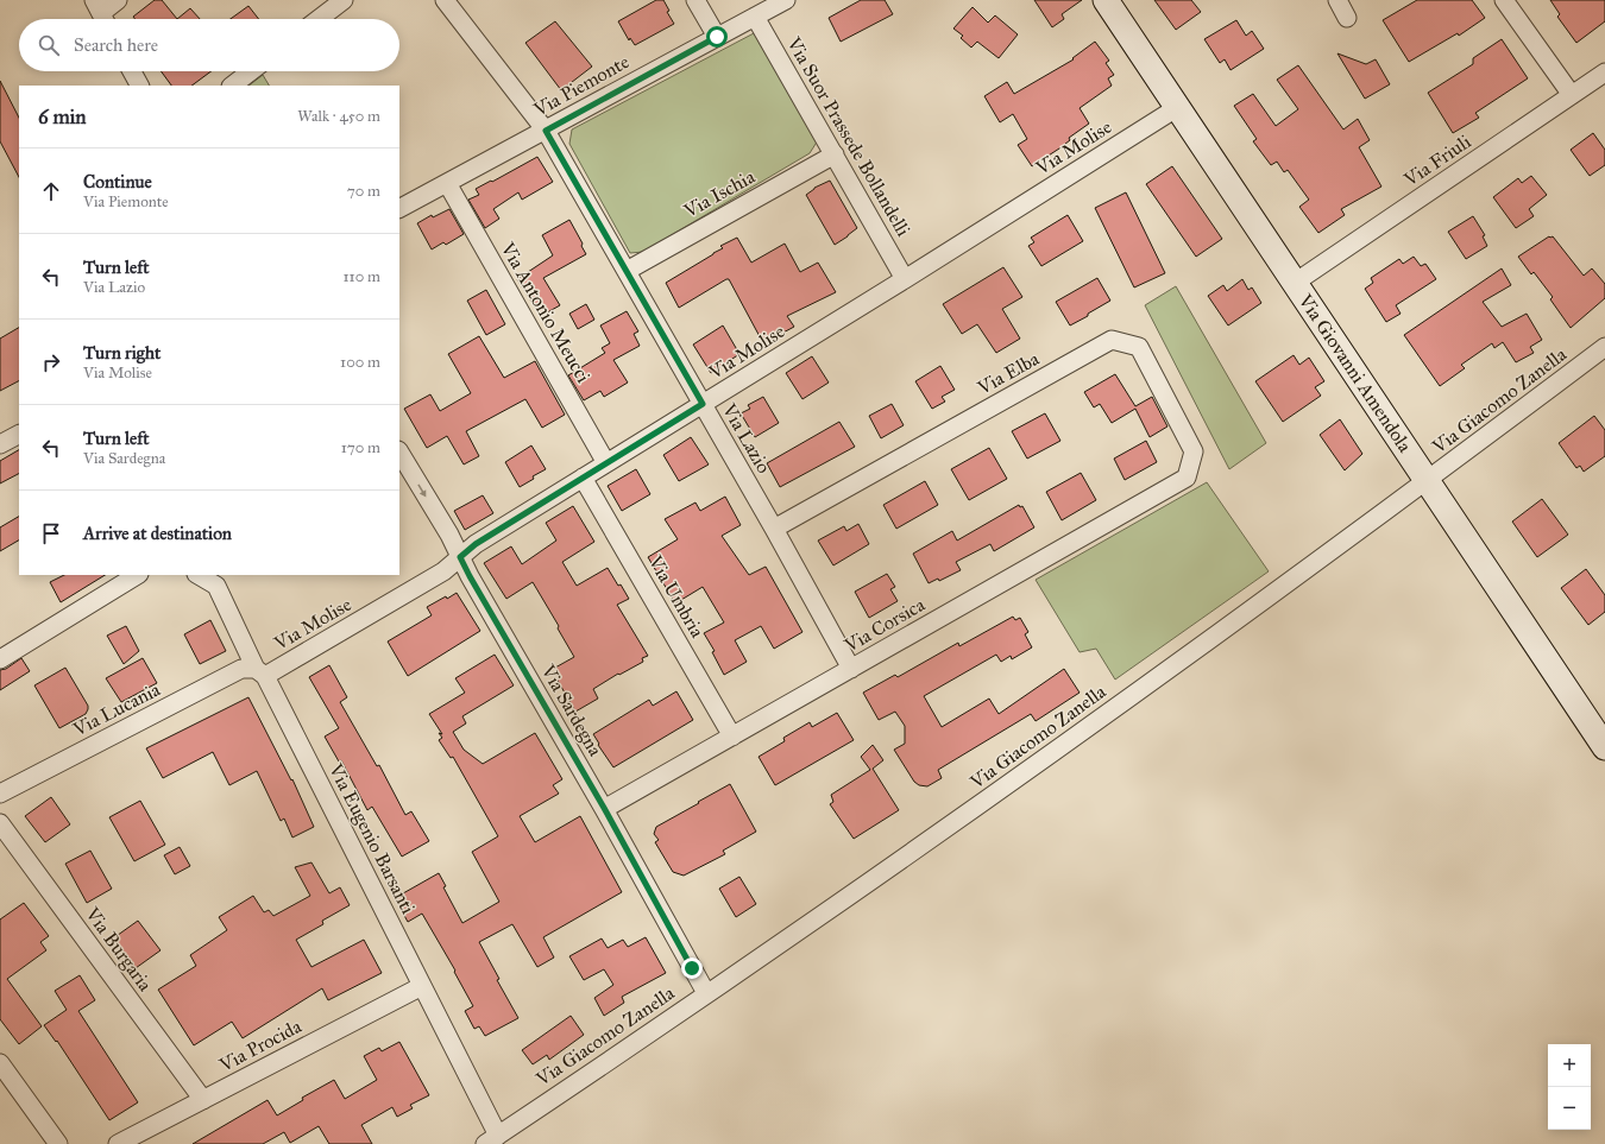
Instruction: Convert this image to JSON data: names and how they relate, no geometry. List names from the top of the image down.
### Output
{
  "streets": {
    "street": [
      "Via Piemonte",
      "Via Suor Prassede Bollandelli",
      "Via Molise",
      "Via Friuli",
      "Via Ischia",
      "Via Antonio Meucci",
      "Via Elba",
      "Via Giovanni Amendola",
      "Via Giacomo Zanella",
      "Via Lazio",
      "Via Umbria",
      "Via Corsica",
      "Via Lucania",
      "Via Sardegna",
      "Via Eugenio Barsanti",
      "Via Burgaria",
      "Via Procida"
    ]
  },
  "crossings": [
    ["Via Piemonte", "Via Suor Prassede Bollandelli"],
    ["Via Piemonte", "Via Antonio Meucci"],
    ["Via Piemonte", "Via Lazio"],
    ["Via Suor Prassede Bollandelli", "Via Molise"],
    ["Via Suor Prassede Bollandelli", "Via Ischia"],
    ["Via Molise", "Via Antonio Meucci"],
    ["Via Molise", "Via Giovanni Amendola"],
    ["Via Molise", "Via Lazio"],
    ["Via Molise", "Via Umbria"],
    ["Via Molise", "Via Lucania"],
    ["Via Molise", "Via Sardegna"],
    ["Via Molise", "Via Eugenio Barsanti"],
    ["Via Friuli", "Via Giovanni Amendola"],
    ["Via Ischia", "Via Lazio"],
    ["Via Elba", "Via Lazio"],
    ["Via Elba", "Via Corsica"],
    ["Via Giovanni Amendola", "Via Giacomo Zanella"],
    ["Via Giacomo Zanella", "Via Sardegna"],
    ["Via Giacomo Zanella", "Via Eugenio Barsanti"],
    ["Via Lazio", "Via Corsica"],
    ["Via Umbria", "Via Corsica"],
    ["Via Corsica", "Via Sardegna"],
    ["Via Lucania", "Via Eugenio Barsanti"],
    ["Via Eugenio Barsanti", "Via Procida"],
    ["Via Burgaria", "Via Procida"]
  ],
  "page": {
    "search": "Search here",
    "heading": ["6 min", "Walk · 450 m"],
    "list": [
      ["Continue", "Via Piemonte", "70 m"],
      ["Turn left", "Via Lazio", "110 m"],
      ["Turn right", "Via Molise", "100 m"],
      ["Turn left", "Via Sardegna", "170 m"],
      "Arrive at destination"
    ],
    "map_buttons": ["+", "−"]
  }
}
